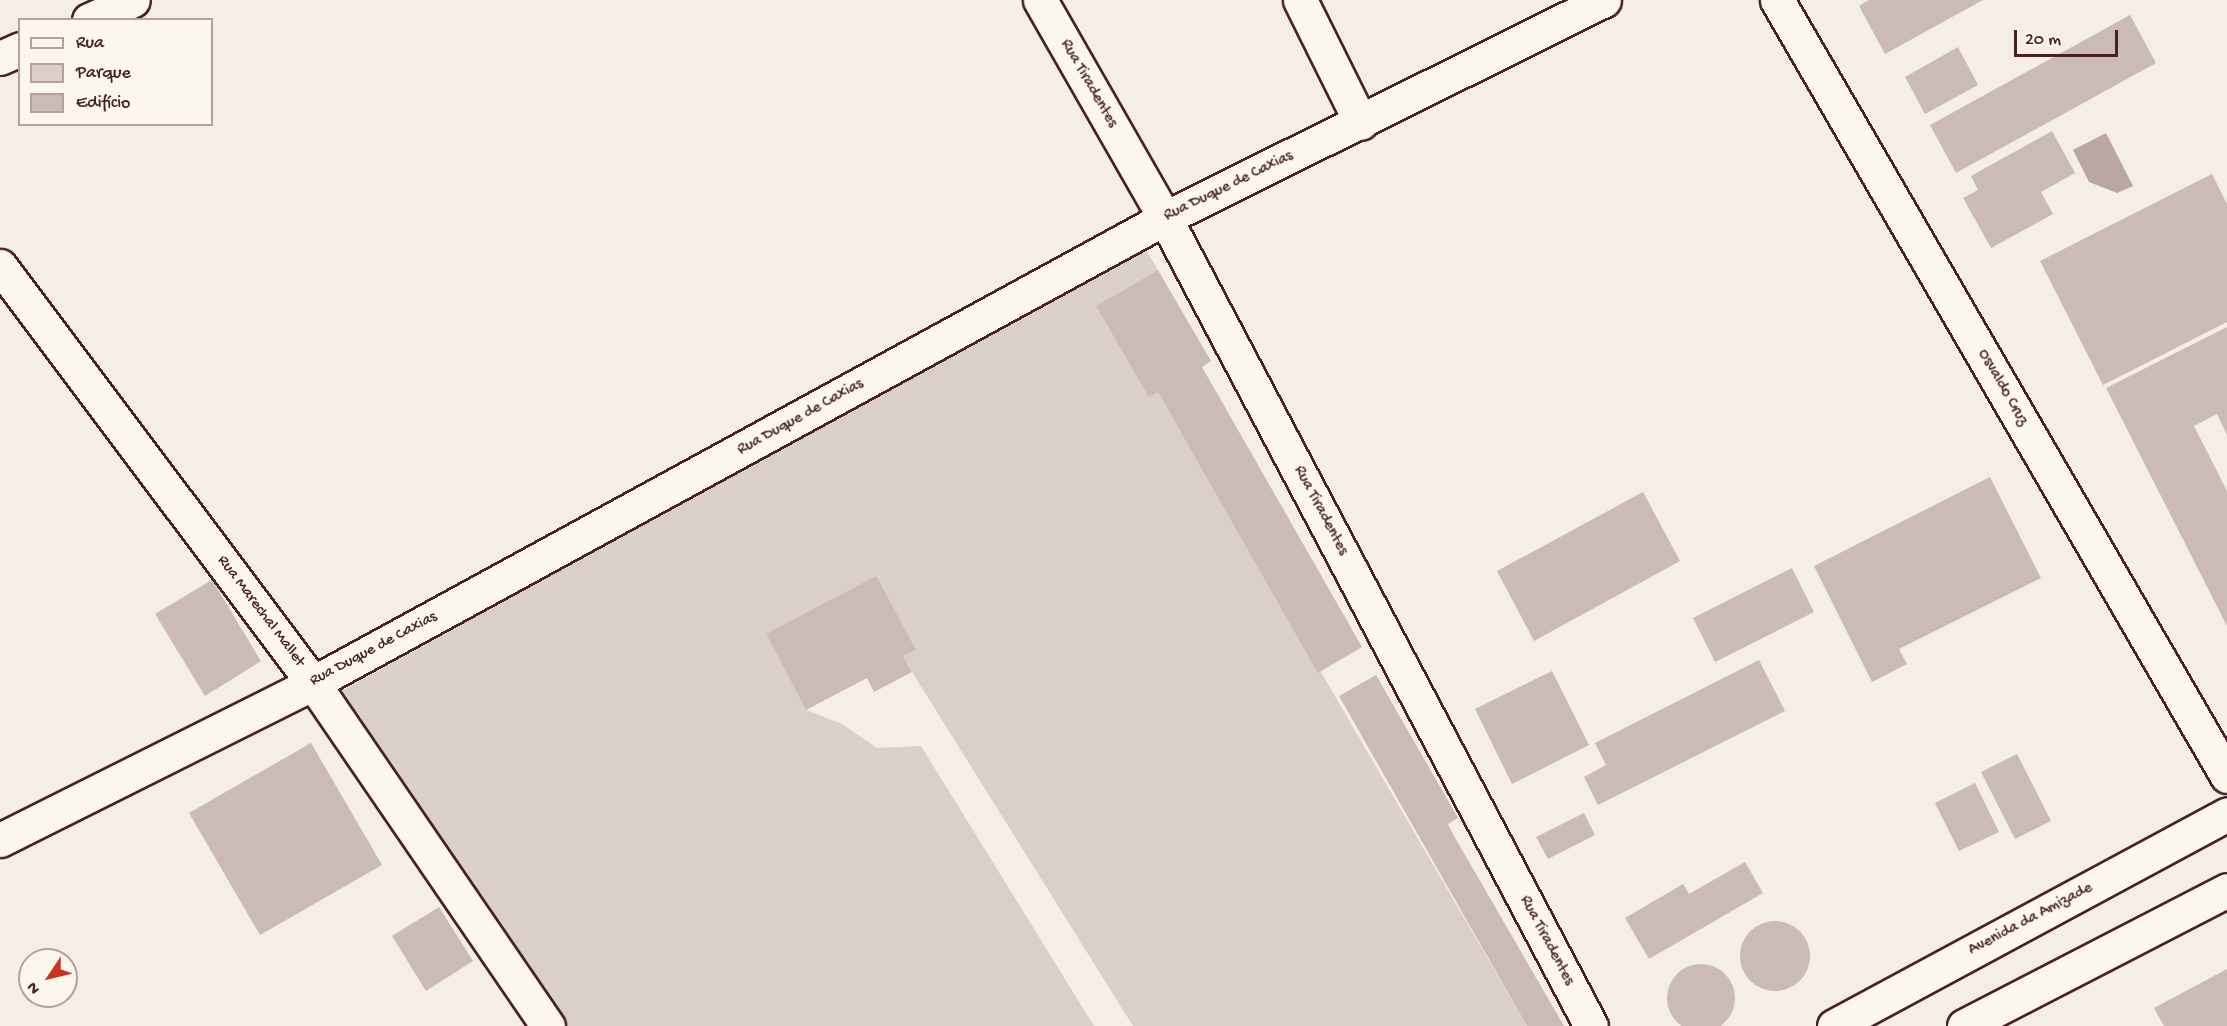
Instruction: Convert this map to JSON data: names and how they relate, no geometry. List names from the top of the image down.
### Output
{
  "streets": {
    "street": [
      "Rua Tiradentes",
      "Rua Duque de Caxias",
      "Osvaldo Cruz",
      "Rua Marechal Mallet",
      "Avenida da Amizade"
    ]
  },
  "crossings": [
    ["Rua Tiradentes", "Rua Duque de Caxias"],
    ["Rua Duque de Caxias", "Rua Marechal Mallet"]
  ],
  "legend": ["Rua", "Parque", "Edifício"],
  "scale_bar": "20 m",
  "north": "bottom left"
}
